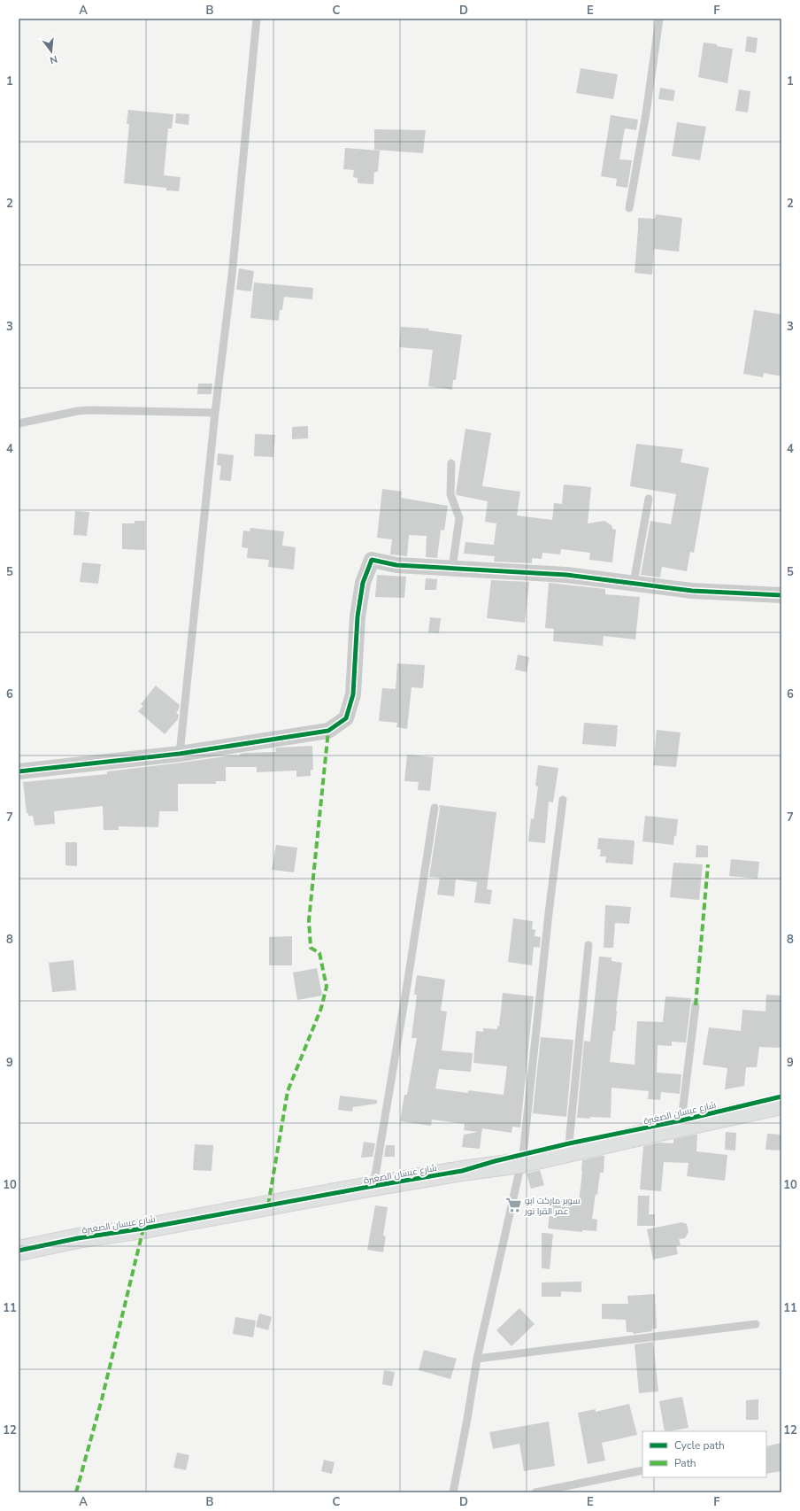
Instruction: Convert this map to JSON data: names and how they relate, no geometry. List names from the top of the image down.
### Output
{
  "streets": {
    "street": ["شارع عبسان الصغيرة"]
  },
  "places": {
    "supermarket": ["سوبر ماركت ابو عمر القرا نور"]
  },
  "legend": ["Cycle path", "Path"],
  "north": "bottom",
  "grid": {
    "columns": [
      "A",
      "B",
      "C",
      "D",
      "E",
      "F"
    ],
    "rows": [
      "1",
      "2",
      "3",
      "4",
      "5",
      "6",
      "7",
      "8",
      "9",
      "10",
      "11",
      "12"
    ]
  }
}
